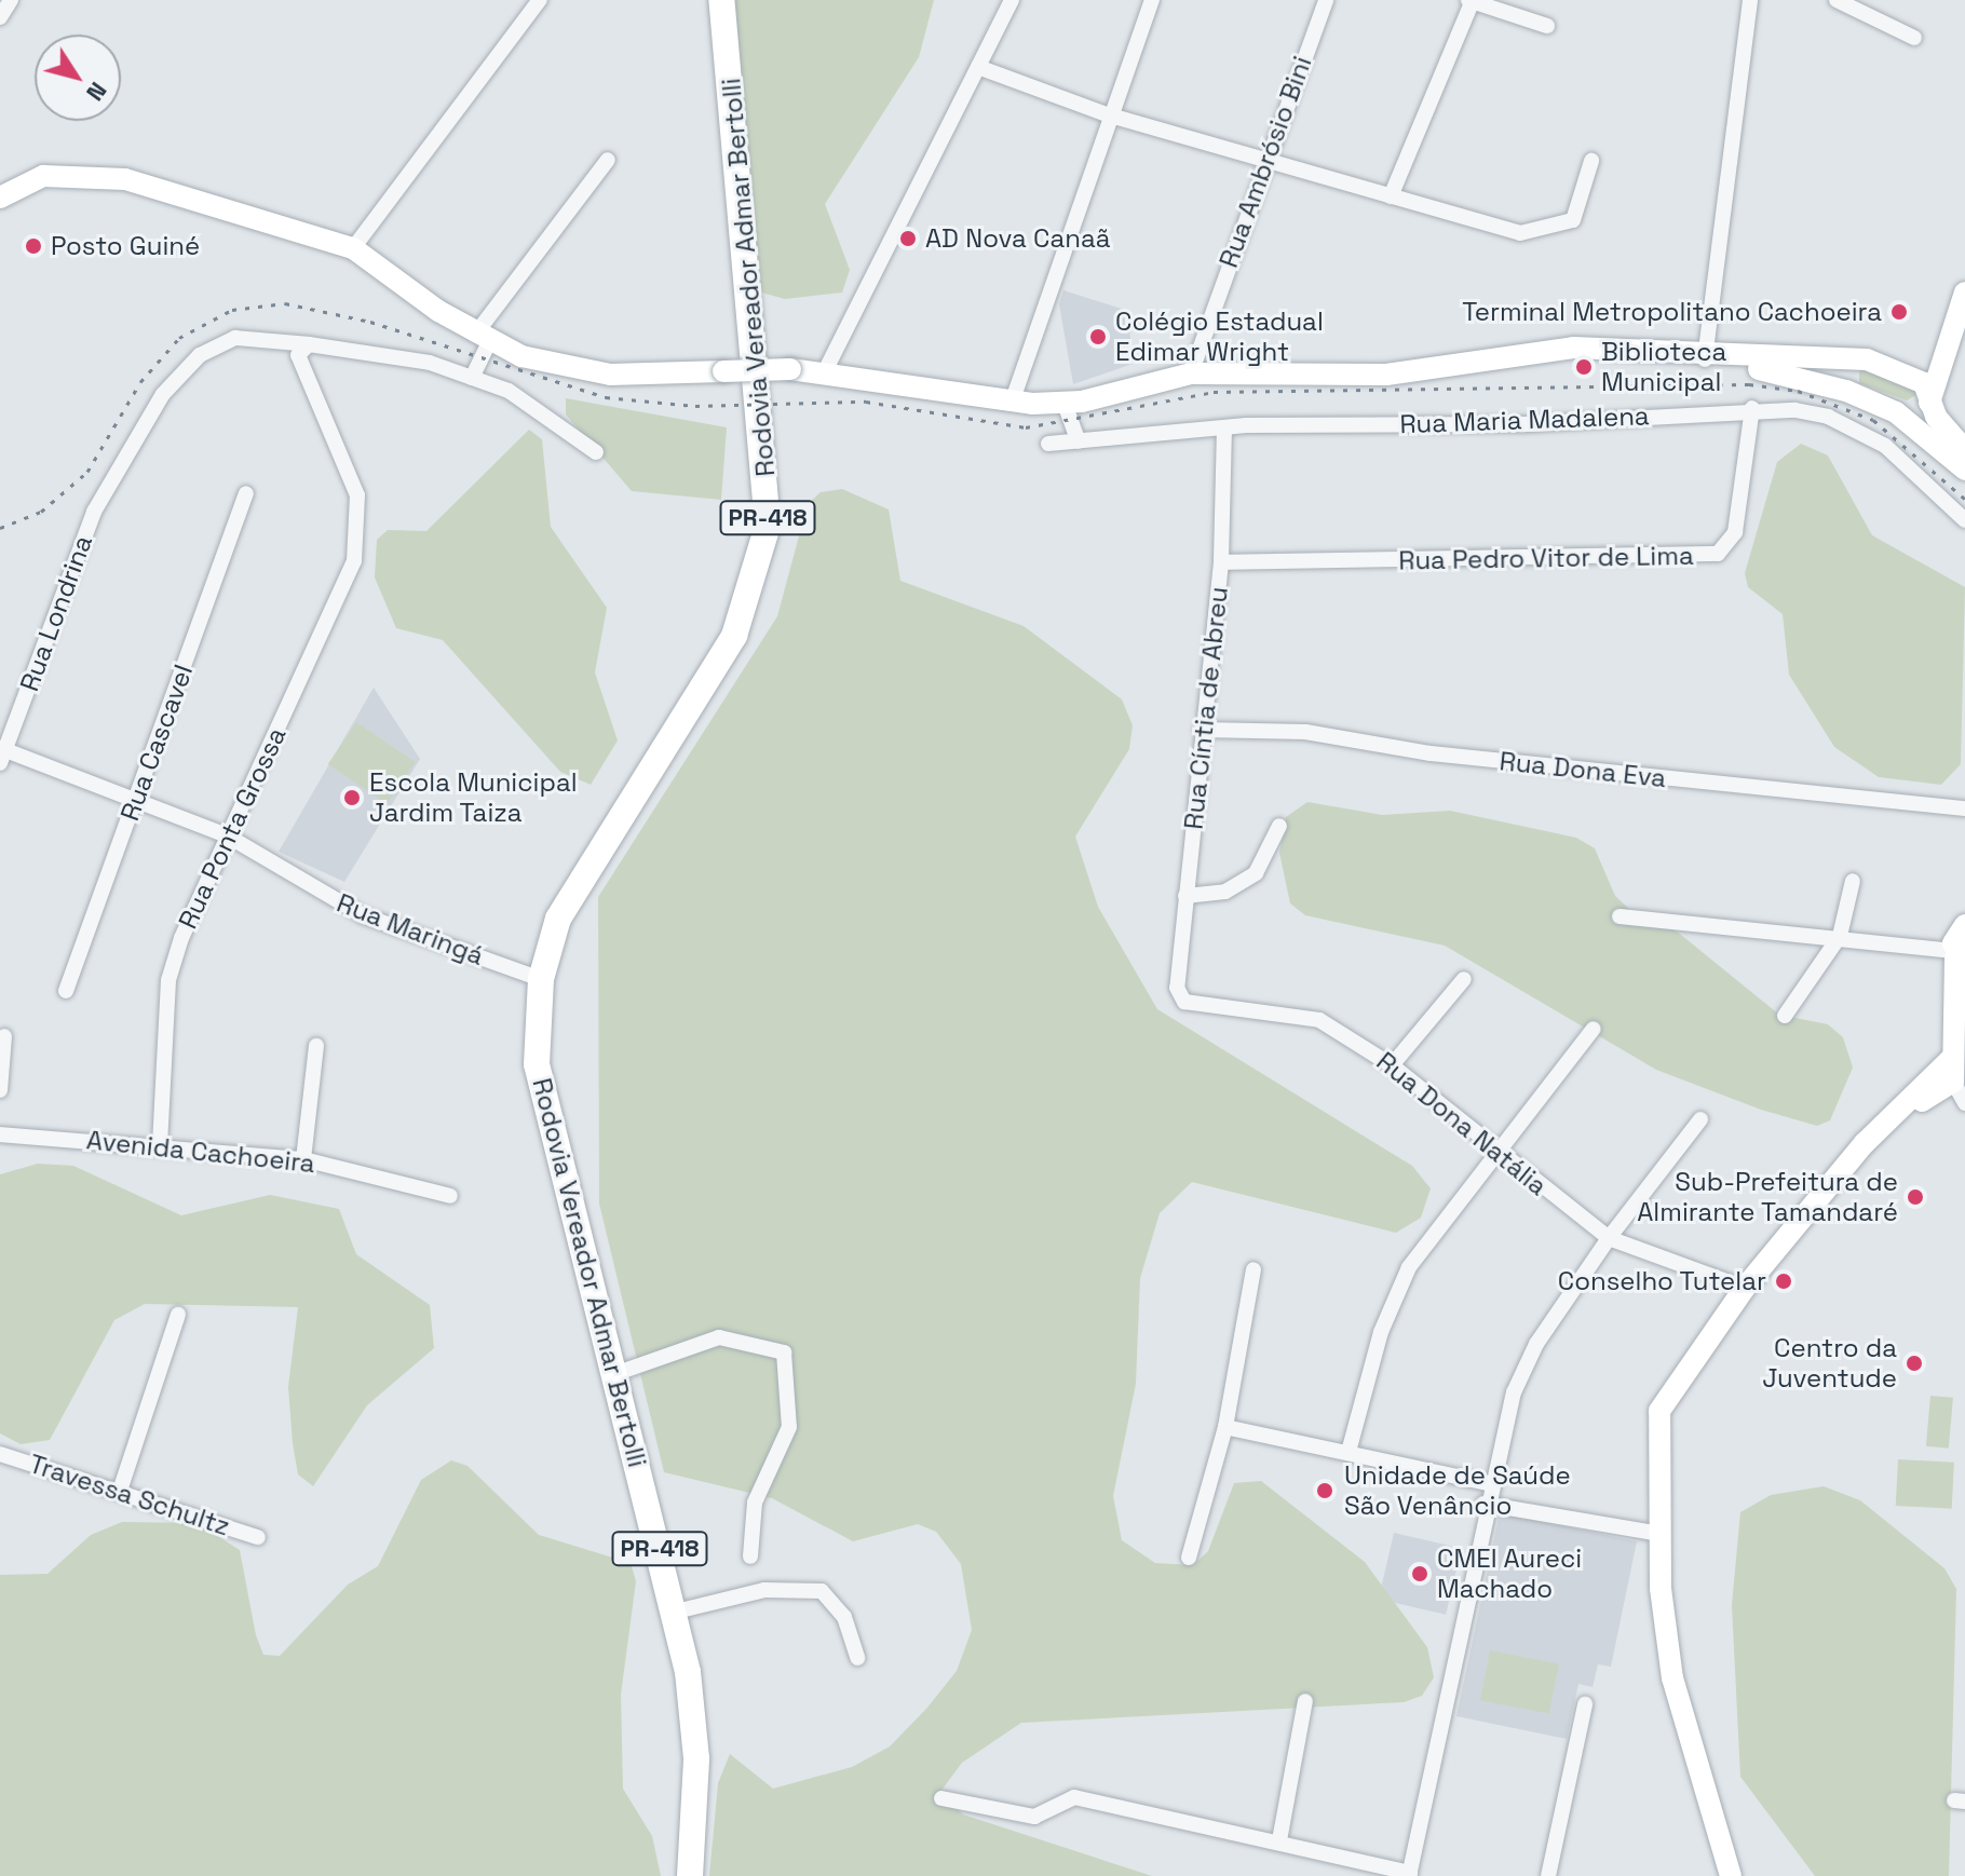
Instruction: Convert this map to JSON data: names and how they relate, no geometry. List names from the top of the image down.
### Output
{
  "streets": {
    "highway": ["Rodovia Vereador Admar Bertolli", "PR-418"],
    "street": [
      "Rua Ambrósio Bini",
      "Rua Maria Madalena",
      "Rua Pedro Vitor de Lima",
      "Rua Londrina",
      "Rua Cíntia de Abreu",
      "Rua Cascavel",
      "Rua Dona Eva",
      "Rua Ponta Grossa",
      "Rua Maringá",
      "Rua Dona Natália",
      "Avenida Cachoeira",
      "Travessa Schultz"
    ]
  },
  "crossings": [
    ["Rodovia Vereador Admar Bertolli", "Rua Maringá"],
    ["Rua Maria Madalena", "Rua Pedro Vitor de Lima"],
    ["Rua Maria Madalena", "Rua Cíntia de Abreu"],
    ["Rua Pedro Vitor de Lima", "Rua Cíntia de Abreu"],
    ["Rua Londrina", "Rua Ponta Grossa"],
    ["Rua Londrina", "Rua Maringá"],
    ["Rua Cíntia de Abreu", "Rua Dona Eva"],
    ["Rua Cíntia de Abreu", "Rua Dona Natália"],
    ["Rua Cascavel", "Rua Maringá"],
    ["Rua Ponta Grossa", "Rua Maringá"],
    ["Rua Ponta Grossa", "Avenida Cachoeira"]
  ],
  "places": [
    "AD Nova Canaã",
    "Posto Guiné",
    "Terminal Metropolitano Cachoeira",
    "Colégio Estadual Edimar Wright",
    "Biblioteca Municipal",
    "Escola Municipal Jardim Taiza",
    "Sub-Prefeitura de Almirante Tamandaré",
    "Conselho Tutelar",
    "Centro da Juventude",
    "Unidade de Saúde São Venâncio",
    "CMEI Aureci Machado"
  ],
  "north": "bottom right"
}
